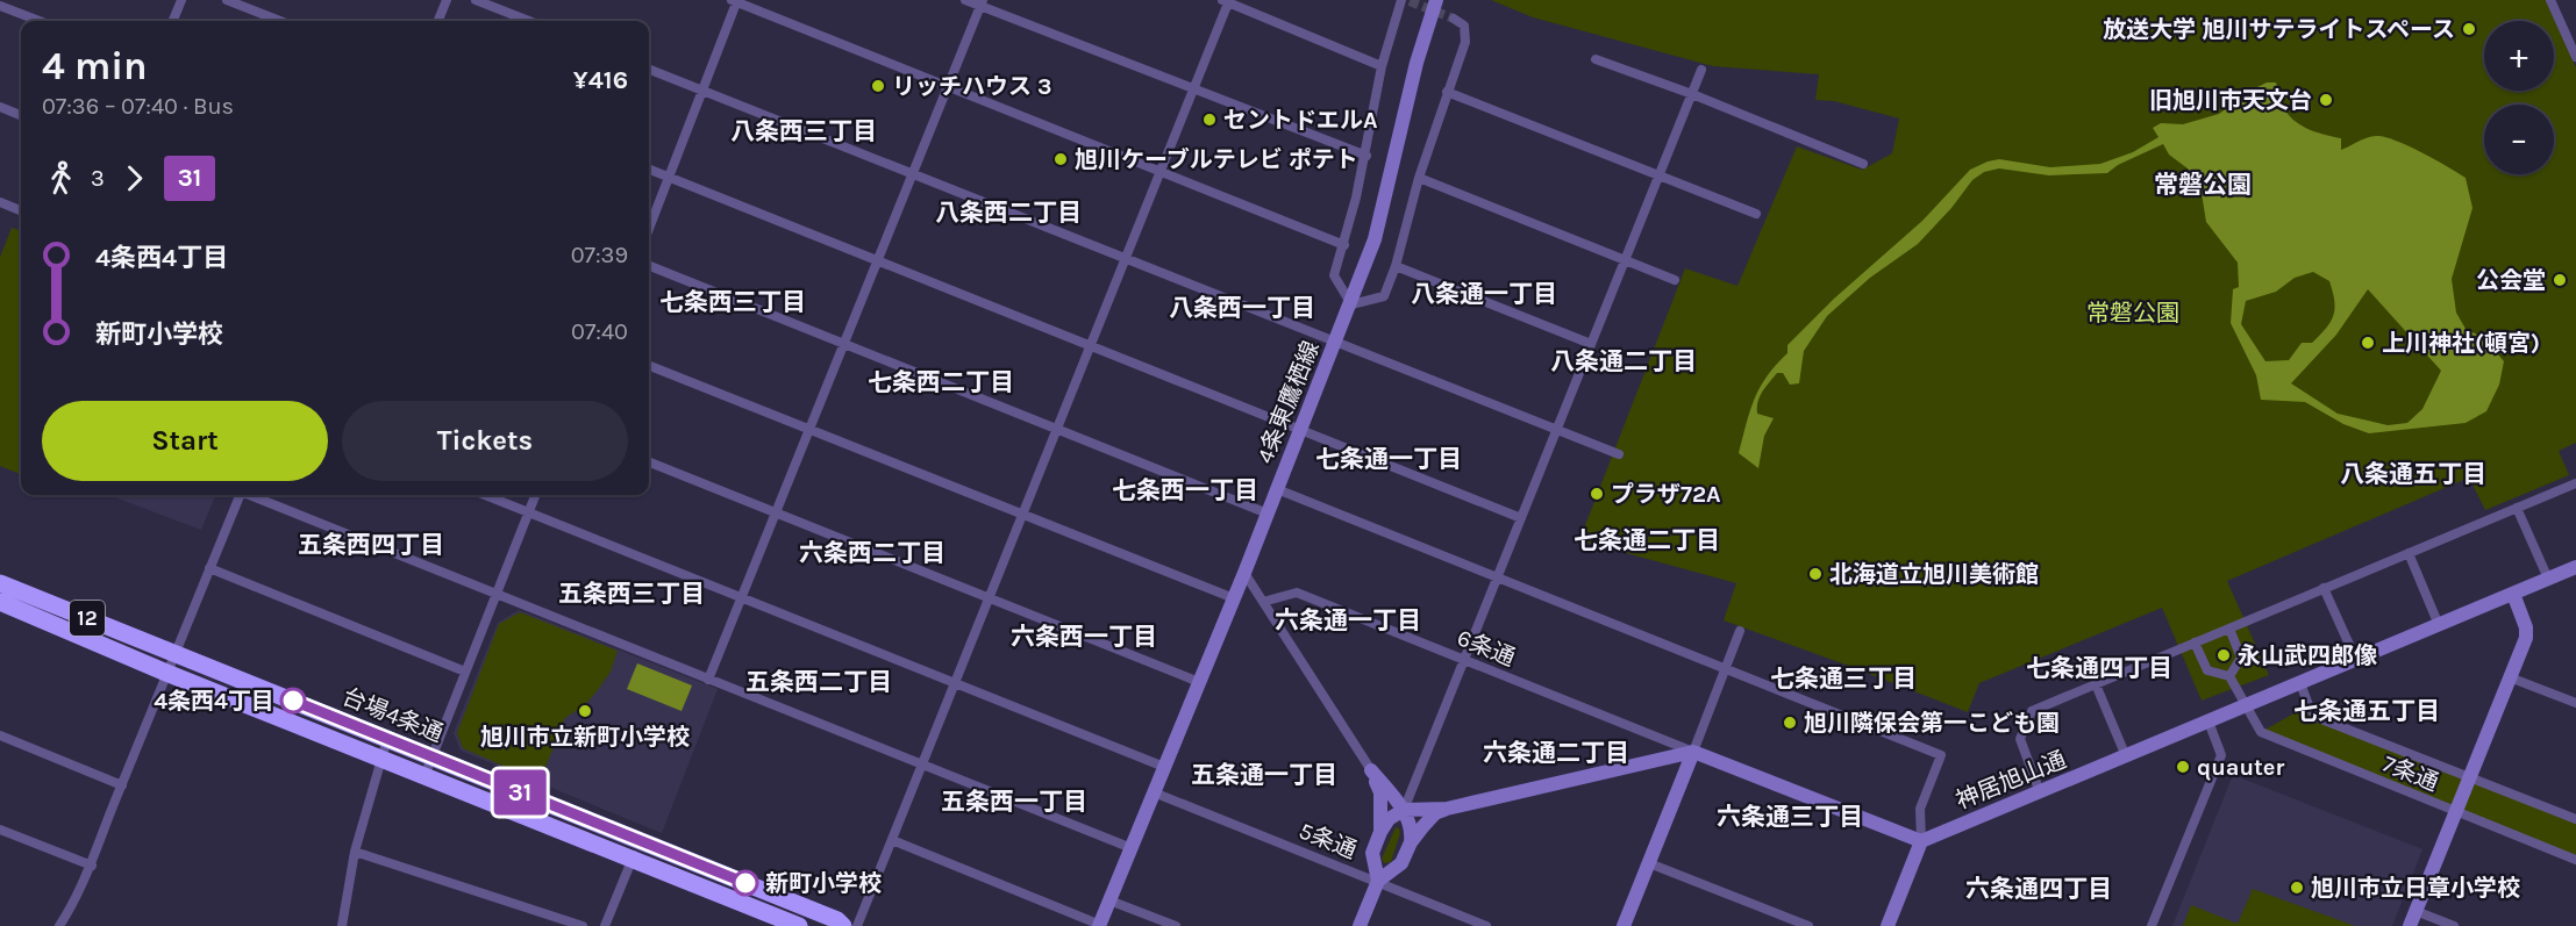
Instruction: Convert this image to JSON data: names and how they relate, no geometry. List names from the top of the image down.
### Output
{
  "streets": {
    "highway": ["12", "台場4条通"],
    "street": [
      "4条東鷹栖線",
      "6条通",
      "7条通",
      "神居旭山通",
      "5条通"
    ]
  },
  "crossings": [
    ["4条東鷹栖線", "5条通"],
    ["7条通", "神居旭山通"]
  ],
  "districts": [
    "八条西三丁目",
    "常磐公園",
    "八条西二丁目",
    "八条通一丁目",
    "七条西三丁目",
    "八条西一丁目",
    "八条通二丁目",
    "七条西二丁目",
    "七条通一丁目",
    "八条通五丁目",
    "七条西一丁目",
    "七条通二丁目",
    "五条西四丁目",
    "六条西二丁目",
    "五条西三丁目",
    "六条通一丁目",
    "六条西一丁目",
    "七条通四丁目",
    "七条通三丁目",
    "五条西二丁目",
    "七条通五丁目",
    "六条通二丁目",
    "五条通一丁目",
    "五条西一丁目",
    "六条通三丁目",
    "六条通四丁目"
  ],
  "parks": ["常磐公園"],
  "places": [
    "放送大学 旭川サテライトスペース",
    "リッチハウス 3",
    "旧旭川市天文台",
    "セントドエルA",
    "旭川ケーブルテレビ ポテト",
    "公会堂",
    "上川神社(頓宮)",
    "プラザ72A",
    "北海道立旭川美術館",
    "永山武四郎像",
    "4条西4丁目",
    "旭川市立新町小学校",
    "旭川隣保会第一こども園",
    "quauter",
    "新町小学校",
    "旭川市立日章小学校"
  ],
  "lines": ["bus line 31"],
  "page": {
    "on_map": "31",
    "map_buttons": ["+", "−"],
    "heading": ["4 min", "07:36 – 07:40 · Bus", "¥416"],
    "legs": ["3", "31"],
    "list": [
      {
        "name": "4条西4丁目",
        "value": "07:39"
      },
      {
        "name": "新町小学校",
        "value": "07:40"
      }
    ],
    "buttons": ["Start", "Tickets"]
  }
}
